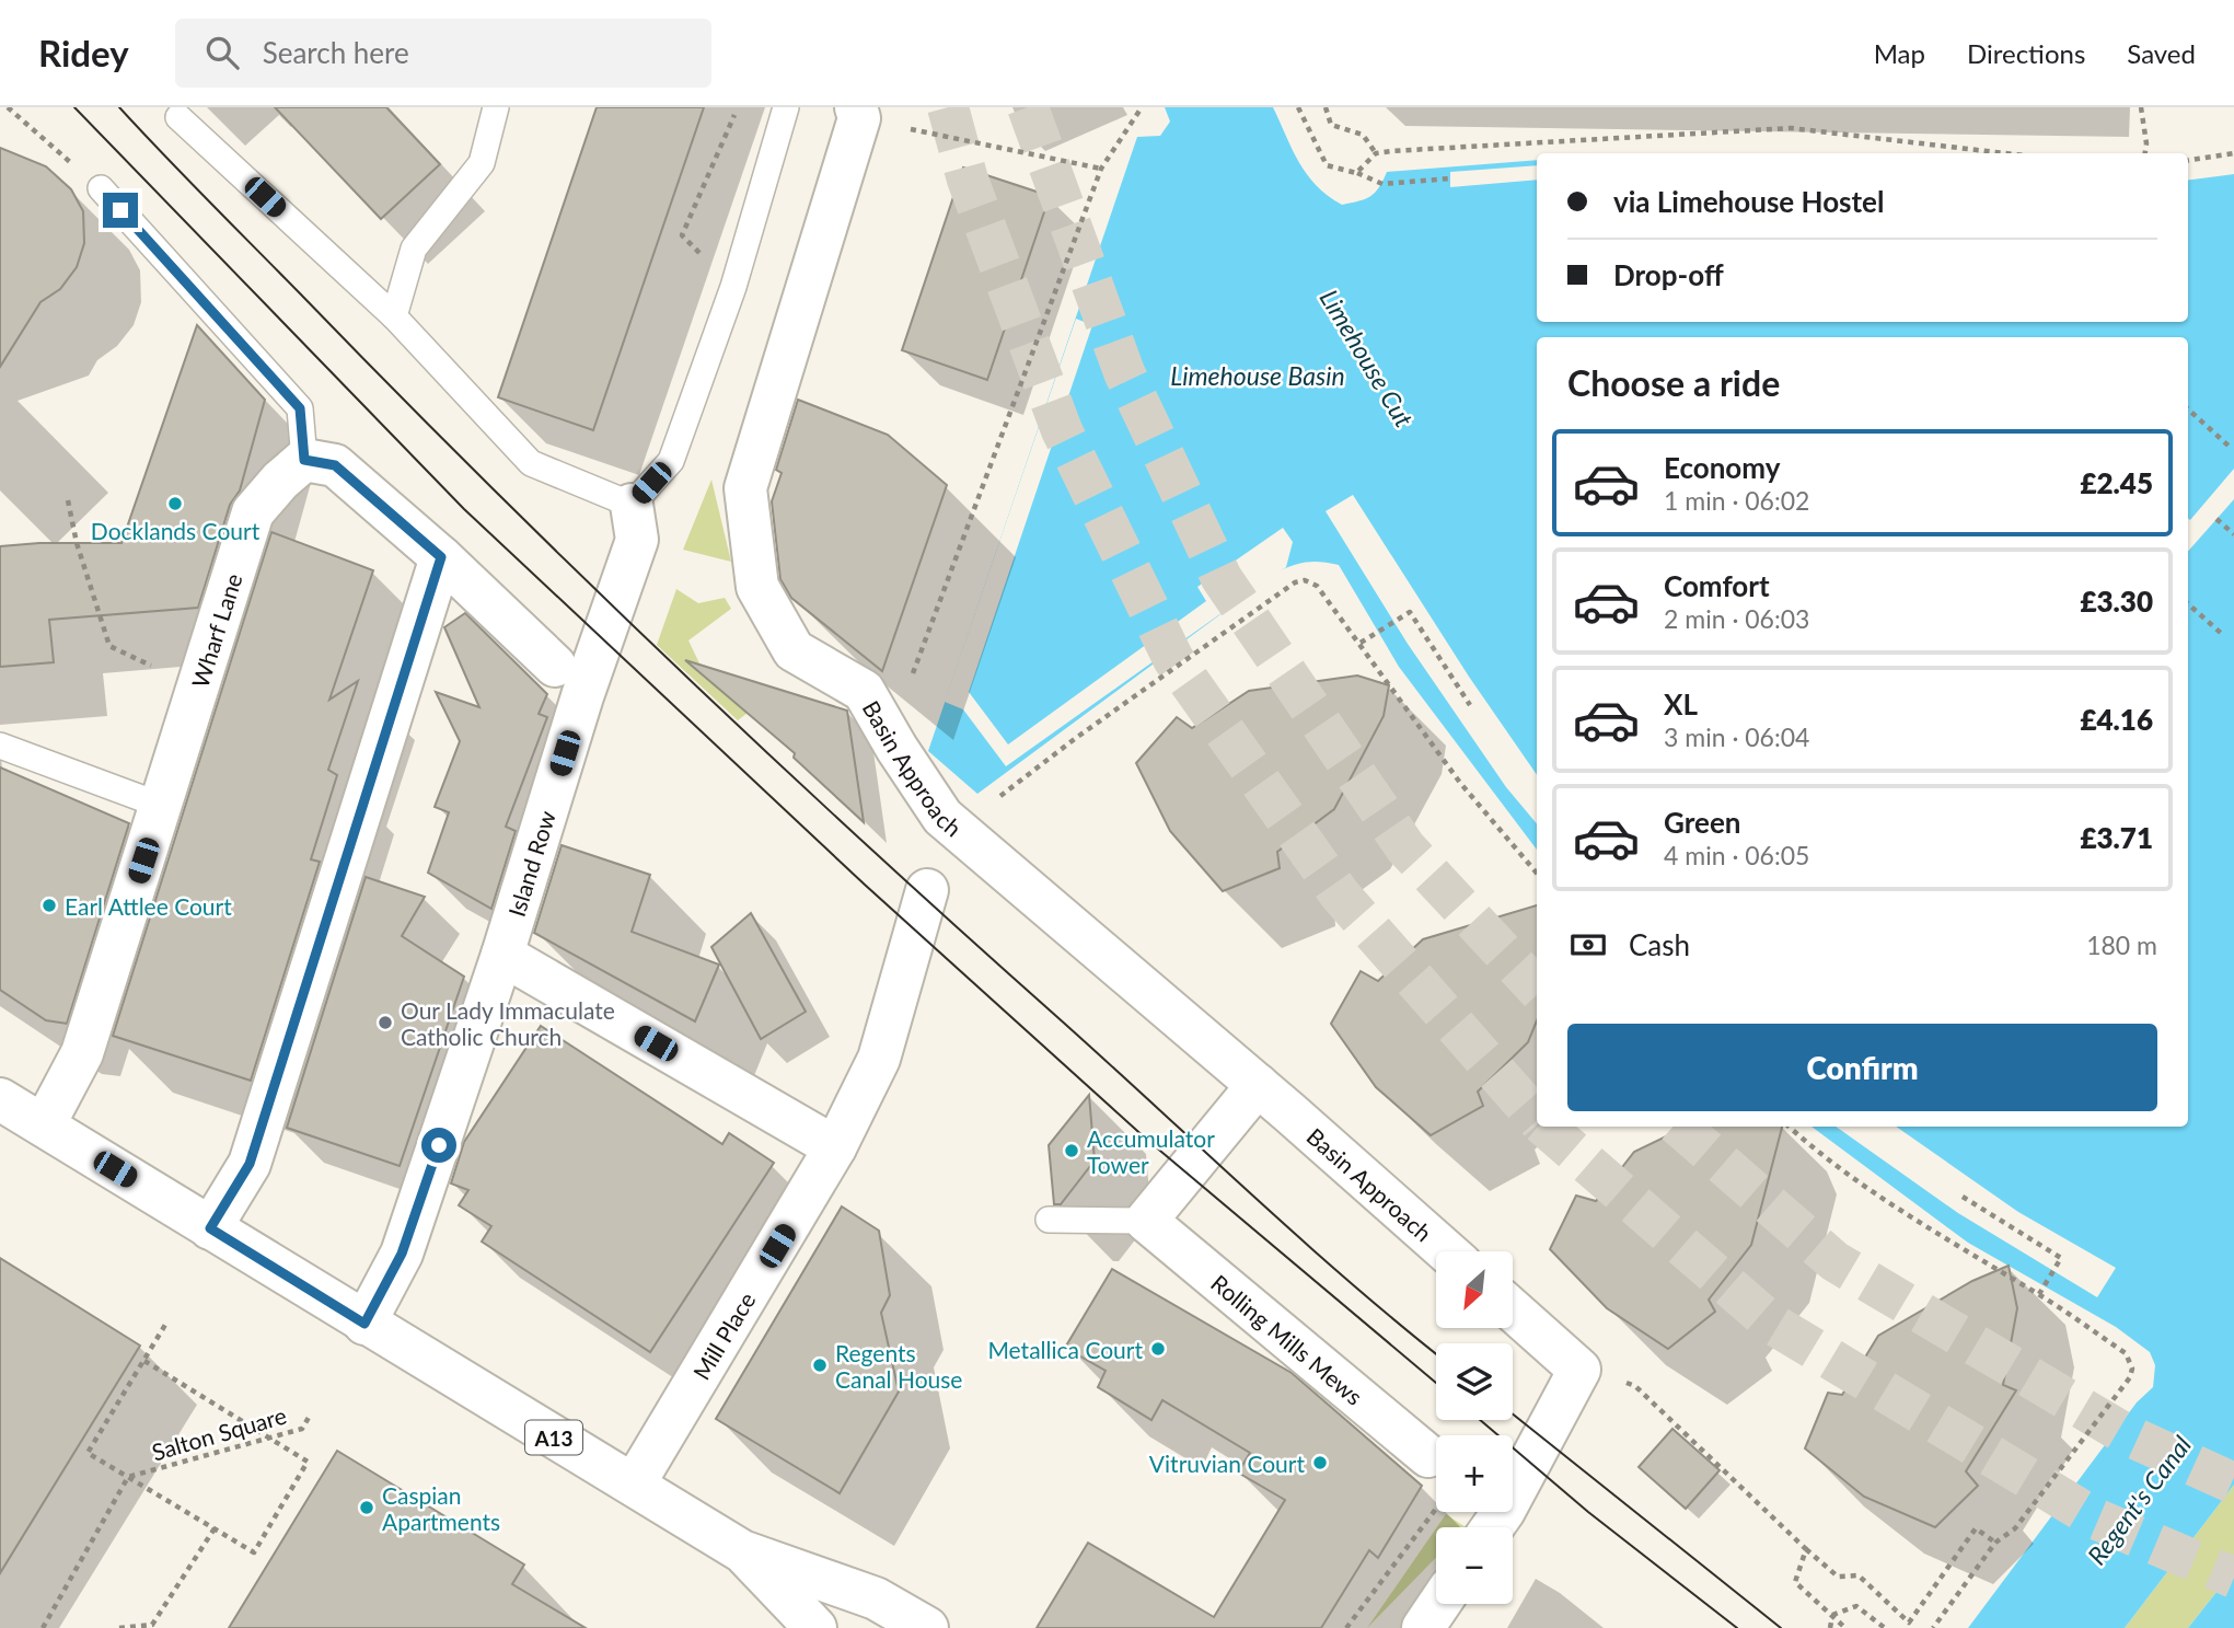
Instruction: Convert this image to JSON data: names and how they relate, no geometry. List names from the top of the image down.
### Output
{
  "streets": {
    "main road": [
      "Wharf Lane",
      "Basin Approach",
      "Island Row",
      "Mill Place",
      "Rolling Mills Mews",
      "A13"
    ],
    "path": ["Salton Square"]
  },
  "crossings": [
    ["Wharf Lane", "A13"],
    ["Island Row", "A13"],
    ["Mill Place", "A13"]
  ],
  "water": ["Limehouse Cut", "Limehouse Basin", "Regent's Canal"],
  "places": [
    "Docklands Court",
    "Earl Attlee Court",
    "Our Lady Immaculate Catholic Church",
    "Accumulator Tower",
    "Metallica Court",
    "Regents Canal House",
    "Vitruvian Court",
    "Caspian Apartments"
  ],
  "north": "bottom left",
  "page": {
    "header": "Ridey",
    "search": "Search here",
    "nav": ["Map", "Directions", "Saved"],
    "banner": ["via Limehouse Hostel", "Drop-off"],
    "heading": "Choose a ride",
    "list": [
      {
        "name": "Economy",
        "note": "1 min · 06:02",
        "value": "£2.45"
      },
      {
        "name": "Comfort",
        "note": "2 min · 06:03",
        "value": "£3.30"
      },
      {
        "name": "XL",
        "note": "3 min · 06:04",
        "value": "£4.16"
      },
      {
        "name": "Green",
        "note": "4 min · 06:05",
        "value": "£3.71"
      }
    ],
    "pay": ["Cash", "180 m"],
    "buttons": "Confirm",
    "map_buttons": ["+", "−"]
  }
}
